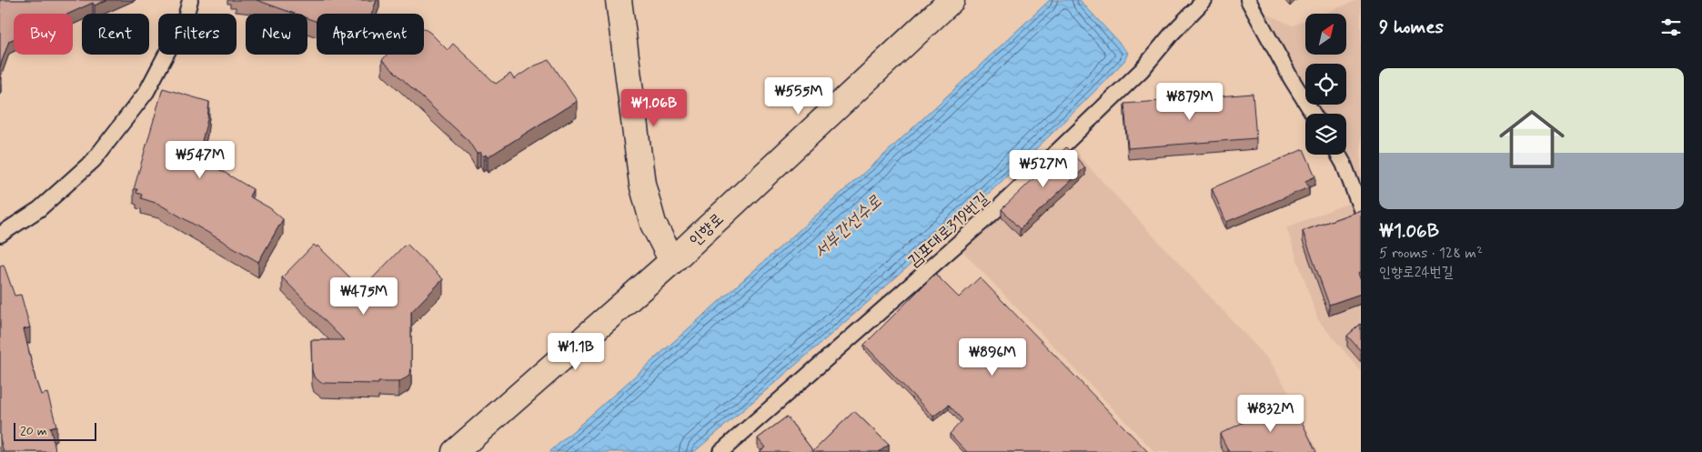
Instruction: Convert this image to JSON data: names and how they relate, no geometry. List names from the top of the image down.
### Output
{
  "streets": {
    "street": ["인향로"],
    "lane": ["김포대로319번길"]
  },
  "water": ["서부간선수로"],
  "scale_bar": "20 m",
  "north": "top right",
  "page": {
    "heading": "9 homes",
    "chip": [
      "Buy",
      "Rent",
      "Filters",
      "New",
      "Apartment"
    ],
    "list": [
      {
        "name": "₩1.06B",
        "note": "5 rooms · 128 m² · 인향로24번길"
      }
    ],
    "price": [
      "₩555M",
      "₩879M",
      "₩1.06B",
      "₩547M",
      "₩527M",
      "₩475M",
      "₩1.1B",
      "₩896M",
      "₩832M"
    ],
    "scale": "20 m"
  }
}
